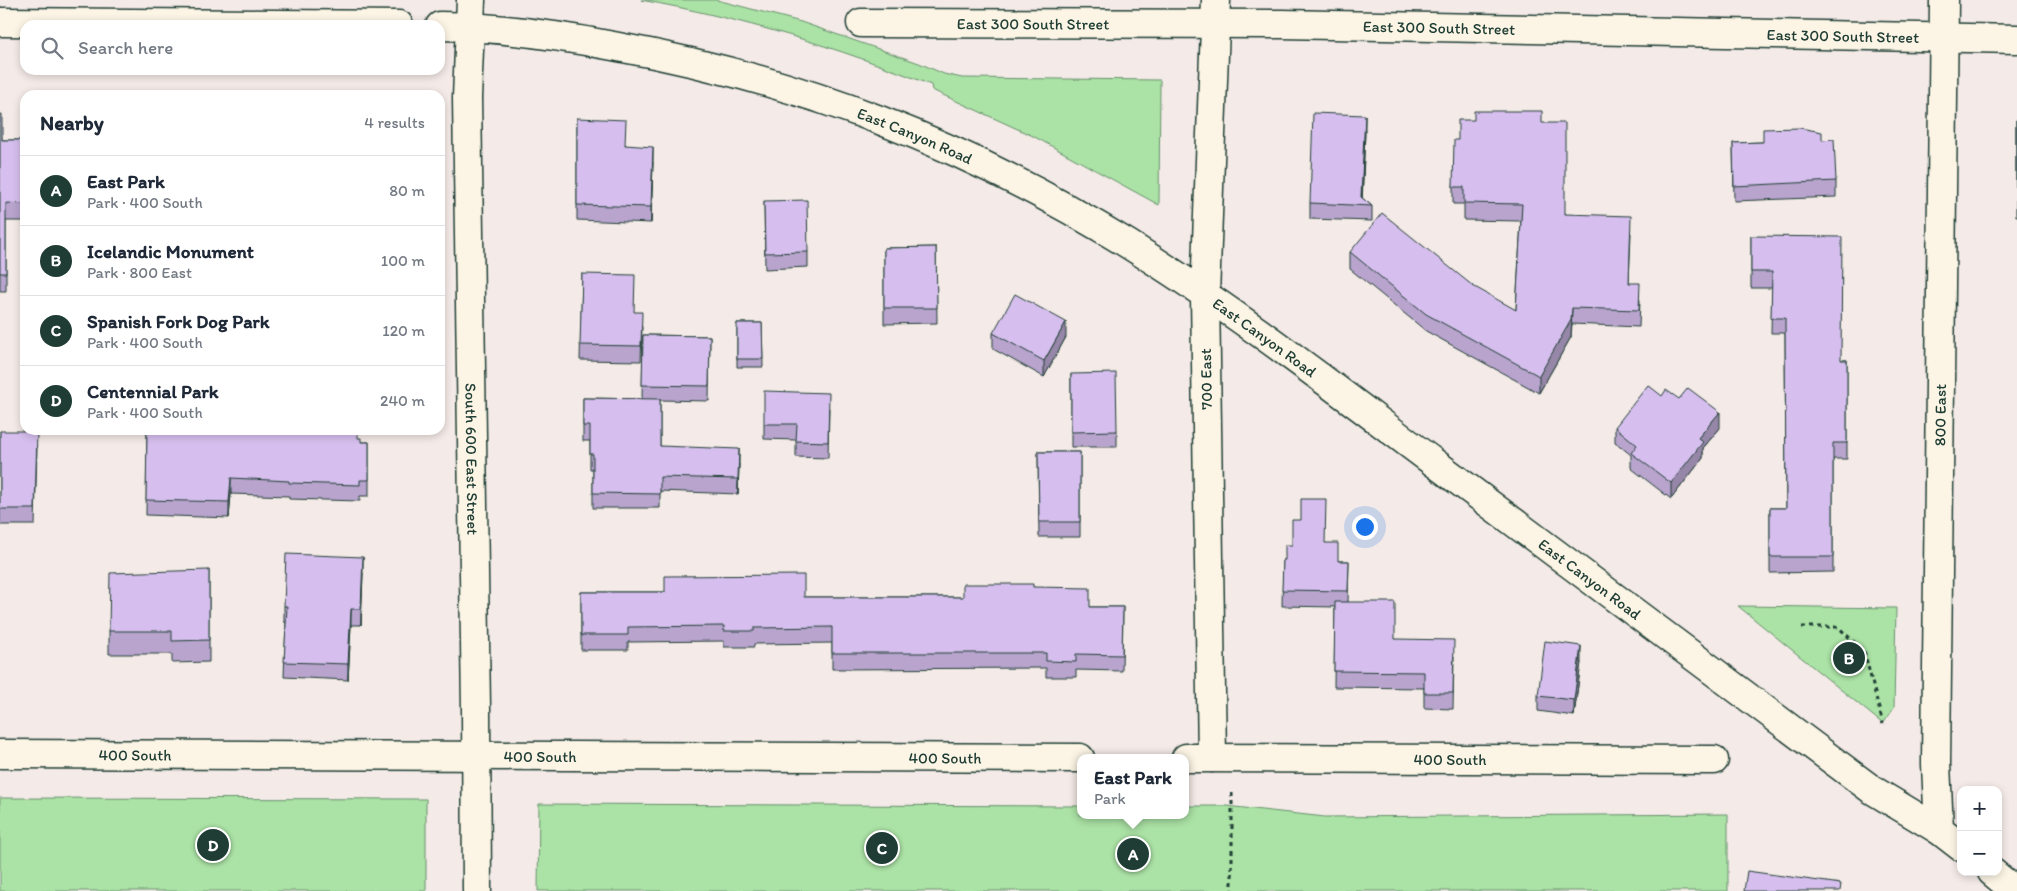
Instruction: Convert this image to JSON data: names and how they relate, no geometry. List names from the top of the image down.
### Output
{
  "streets": {
    "street": [
      "East 300 South Street",
      "East Canyon Road",
      "700 East",
      "800 East",
      "South 600 East Street",
      "400 South"
    ]
  },
  "crossings": [
    ["East 300 South Street", "700 East"],
    ["East 300 South Street", "800 East"],
    ["East Canyon Road", "700 East"],
    ["East Canyon Road", "800 East"],
    ["East Canyon Road", "South 600 East Street"],
    ["700 East", "400 South"],
    ["South 600 East Street", "400 South"]
  ],
  "page": {
    "search": "Search here",
    "heading": ["Nearby", "4 results"],
    "list": [
      {
        "mark": "A",
        "name": "East Park",
        "note": "Park · 400 South",
        "value": "80 m"
      },
      {
        "mark": "B",
        "name": "Icelandic Monument",
        "note": "Park · 800 East",
        "value": "100 m"
      },
      {
        "mark": "C",
        "name": "Spanish Fork Dog Park",
        "note": "Park · 400 South",
        "value": "120 m"
      },
      {
        "mark": "D",
        "name": "Centennial Park",
        "note": "Park · 400 South",
        "value": "240 m"
      }
    ],
    "pins": [
      "B",
      "D",
      "C",
      "A"
    ],
    "popup": ["East Park", "Park"],
    "map_buttons": ["+", "−"]
  }
}
